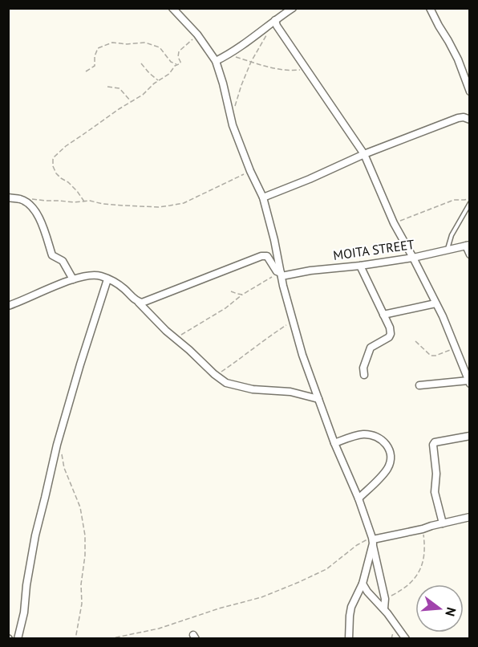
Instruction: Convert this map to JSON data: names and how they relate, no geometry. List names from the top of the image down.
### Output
{
  "streets": {
    "street": ["MOITA STREET"]
  },
  "north": "right"
}
